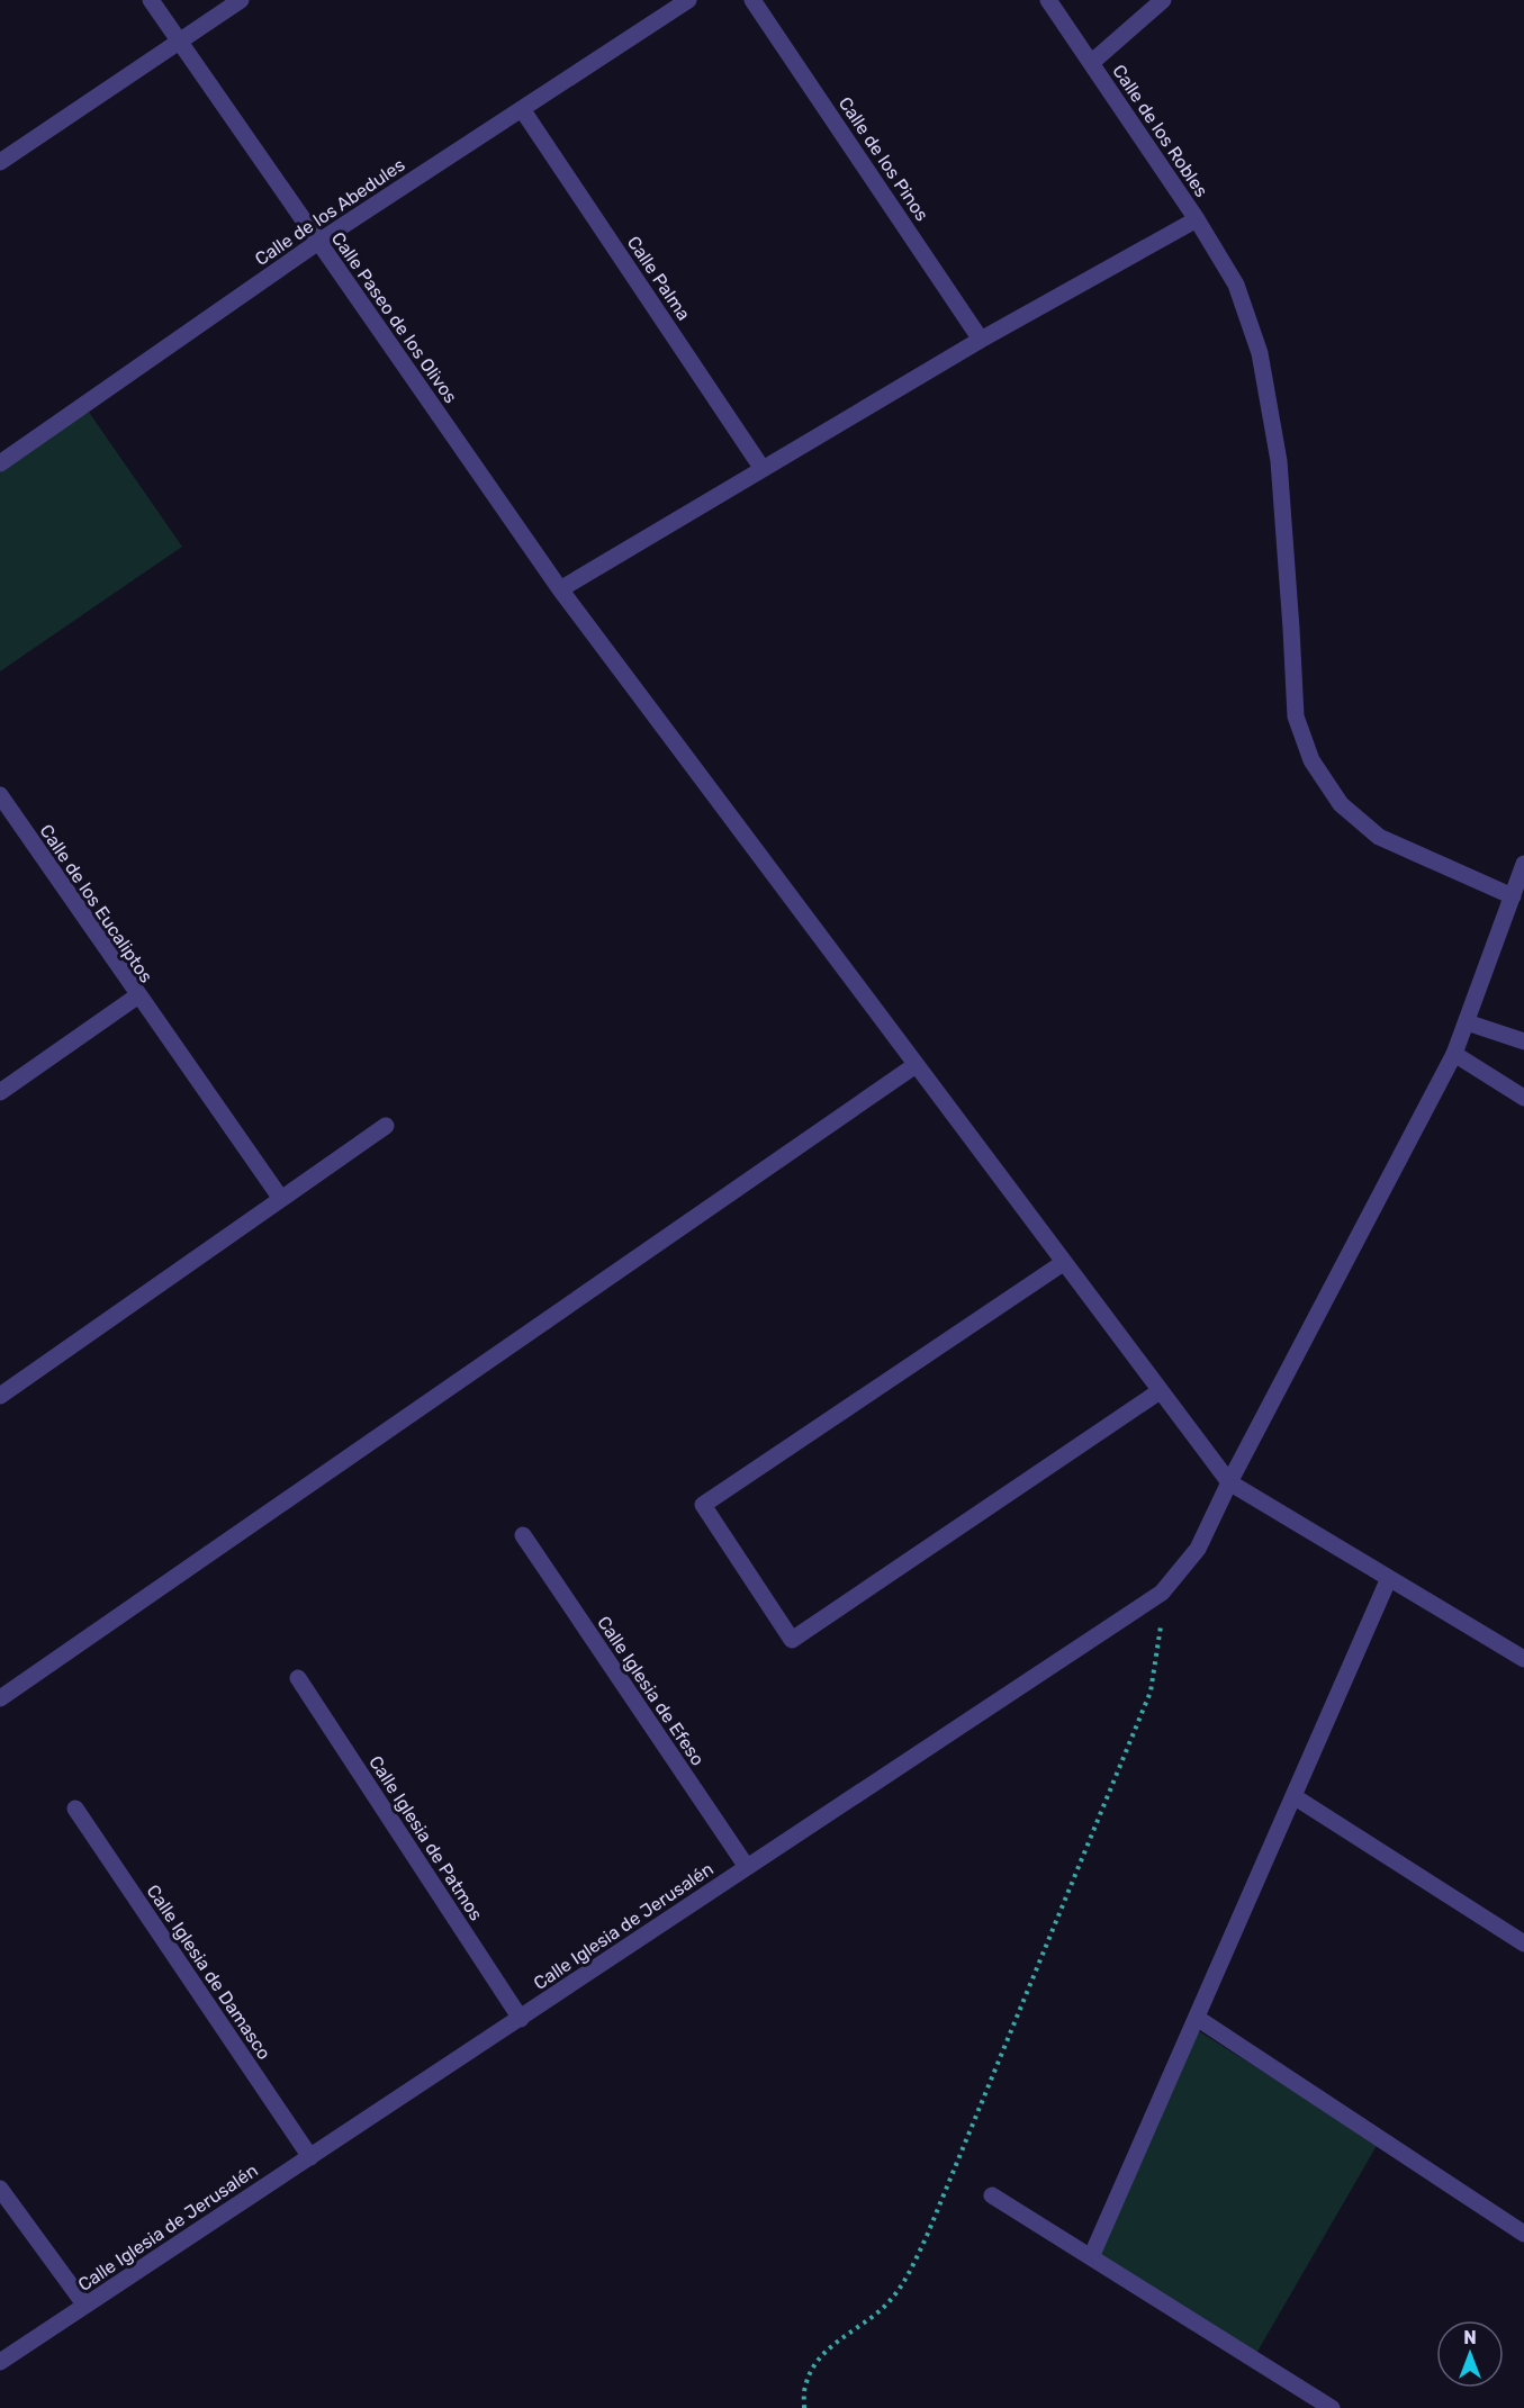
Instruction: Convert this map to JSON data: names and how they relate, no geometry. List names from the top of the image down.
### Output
{
  "streets": {
    "street": [
      "Calle de los Robles",
      "Calle de los Pinos",
      "Calle de los Abedules",
      "Calle Palma",
      "Calle Paseo de los Olivos",
      "Calle de los Eucaliptos",
      "Calle Iglesia de Efeso",
      "Calle Iglesia de Patmos",
      "Calle Iglesia de Jerusalén",
      "Calle Iglesia de Damasco"
    ]
  },
  "crossings": [
    ["Calle de los Robles", "Calle Iglesia de Jerusalén"],
    ["Calle de los Abedules", "Calle Palma"],
    ["Calle de los Abedules", "Calle Paseo de los Olivos"],
    ["Calle Paseo de los Olivos", "Calle Iglesia de Jerusalén"],
    ["Calle Iglesia de Efeso", "Calle Iglesia de Jerusalén"],
    ["Calle Iglesia de Patmos", "Calle Iglesia de Jerusalén"],
    ["Calle Iglesia de Jerusalén", "Calle Iglesia de Damasco"]
  ],
  "north": "top"
}
